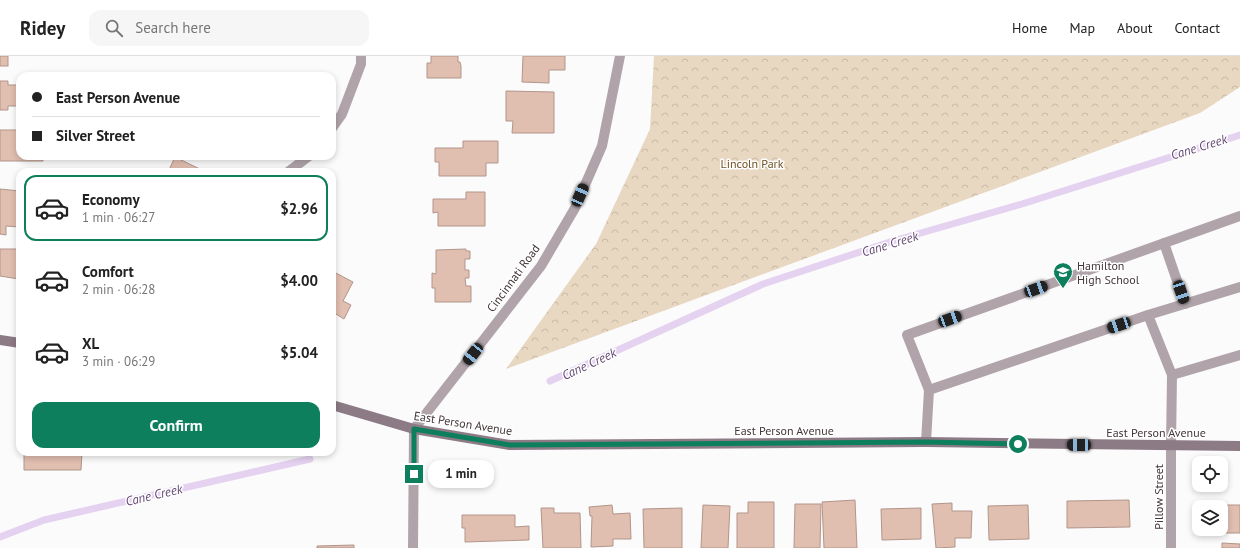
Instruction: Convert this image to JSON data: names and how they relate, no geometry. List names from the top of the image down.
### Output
{
  "streets": {
    "main road": ["East Person Avenue"],
    "street": ["Cincinnati Road", "Pillow Street"]
  },
  "crossings": [
    ["Cincinnati Road", "East Person Avenue"],
    ["East Person Avenue", "Pillow Street"]
  ],
  "water": ["Cane Creek"],
  "parks": ["Lincoln Park"],
  "places": {
    "school or university": ["Hamilton High School"]
  },
  "page": {
    "header": "Ridey",
    "search": "Search here",
    "nav": [
      "Home",
      "Map",
      "About",
      "Contact"
    ],
    "banner": ["East Person Avenue", "Silver Street"],
    "list": [
      {
        "name": "Economy",
        "note": "1 min · 06:27",
        "value": "$2.96"
      },
      {
        "name": "Comfort",
        "note": "2 min · 06:28",
        "value": "$4.00"
      },
      {
        "name": "XL",
        "note": "3 min · 06:29",
        "value": "$5.04"
      }
    ],
    "buttons": "Confirm",
    "bubble": "1 min"
  }
}
